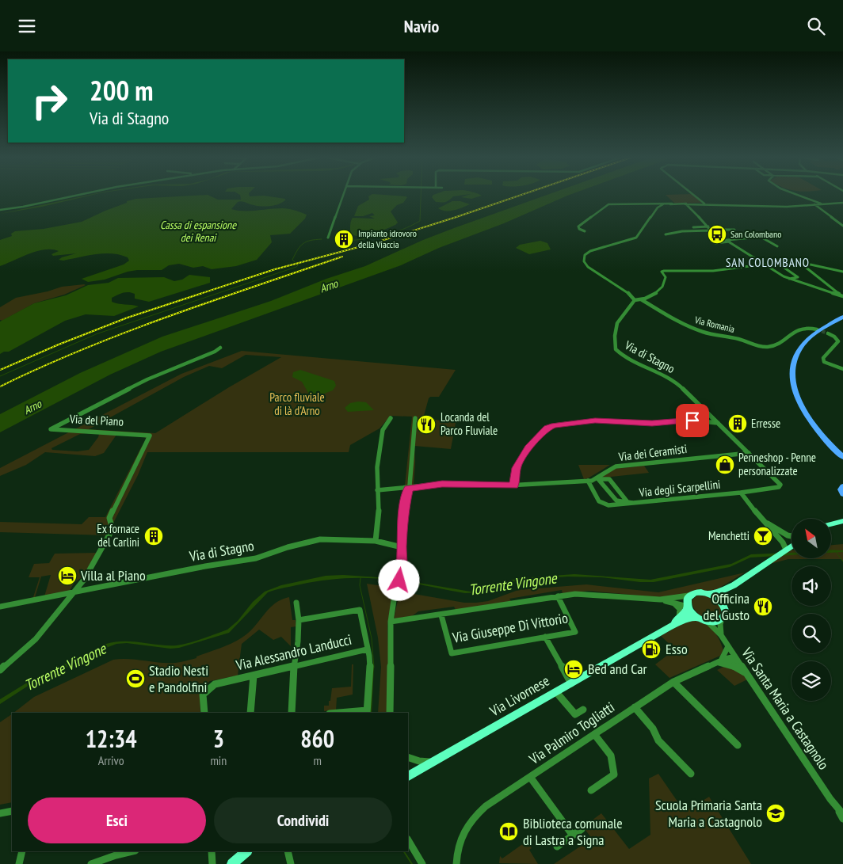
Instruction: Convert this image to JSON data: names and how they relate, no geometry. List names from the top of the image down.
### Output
{
  "streets": {
    "main road": ["Via Livornese"],
    "street": [
      "Via Romania",
      "Via di Stagno",
      "Via del Piano",
      "Via dei Ceramisti",
      "Via degli Scarpellini",
      "Via Giuseppe Di Vittorio",
      "Via Alessandro Landucci",
      "Via Santa Maria a Castagnolo",
      "Via Palmiro Togliatti"
    ]
  },
  "crossings": [
    ["Via Romania", "Via di Stagno"],
    ["Via di Stagno", "Via del Piano"],
    ["Via di Stagno", "Via dei Ceramisti"],
    ["Via di Stagno", "Via degli Scarpellini"],
    ["Via dei Ceramisti", "Via degli Scarpellini"],
    ["Via Livornese", "Via Santa Maria a Castagnolo"],
    ["Via Santa Maria a Castagnolo", "Via Palmiro Togliatti"]
  ],
  "districts": ["SAN COLOMBANO"],
  "water": ["Cassa di espansione dei Renai", "Arno", "Torrente Vingone"],
  "parks": ["Parco fluviale di là d'Arno"],
  "places": {
    "bus stop": ["San Colombano"],
    "building": ["Impianto idrovoro della Viaccia", "Erresse", "Ex fornace del Carlini"],
    "restaurant": ["Locanda del Parco Fluviale", "Officina del Gusto"],
    "shop": ["Penneshop - Penne personalizzate"],
    "bar": ["Menchetti"],
    "hotel": ["Villa al Piano", "Bed and Car"],
    "fuel station": ["Esso"],
    "sports": ["Stadio Nesti e Pandolfini"],
    "school or university": ["Scuola Primaria Santa Maria a Castagnolo"],
    "library": ["Biblioteca comunale di Lastra a Signa"]
  },
  "north": "top left",
  "page": {
    "header": "Navio",
    "turn": ["200 m", "Via di Stagno"],
    "eta": [
      "12:34",
      "Arrivo",
      "3",
      "min",
      "860",
      "m"
    ],
    "buttons": ["Esci", "Condividi"]
  }
}
